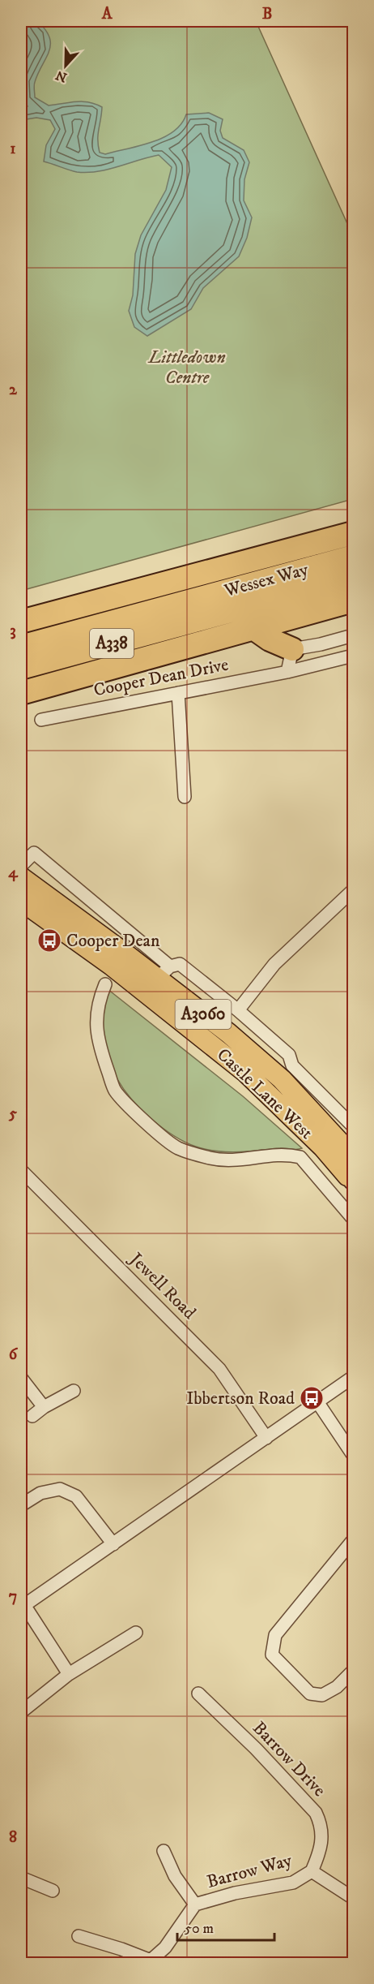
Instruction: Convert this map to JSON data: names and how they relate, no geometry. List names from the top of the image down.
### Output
{
  "streets": {
    "highway": ["Wessex Way", "A338"],
    "main road": ["A3060", "Castle Lane West"],
    "street": [
      "Cooper Dean Drive",
      "Jewell Road",
      "Barrow Drive",
      "Barrow Way"
    ]
  },
  "crossings": [
    ["Barrow Drive", "Barrow Way"]
  ],
  "parks": ["Littledown Centre"],
  "places": {
    "bus stop": ["Cooper Dean", "Ibbertson Road"]
  },
  "scale_bar": "50 m",
  "north": "bottom",
  "grid": {
    "columns": ["A", "B"],
    "rows": [
      "1",
      "2",
      "3",
      "4",
      "5",
      "6",
      "7",
      "8"
    ]
  }
}
